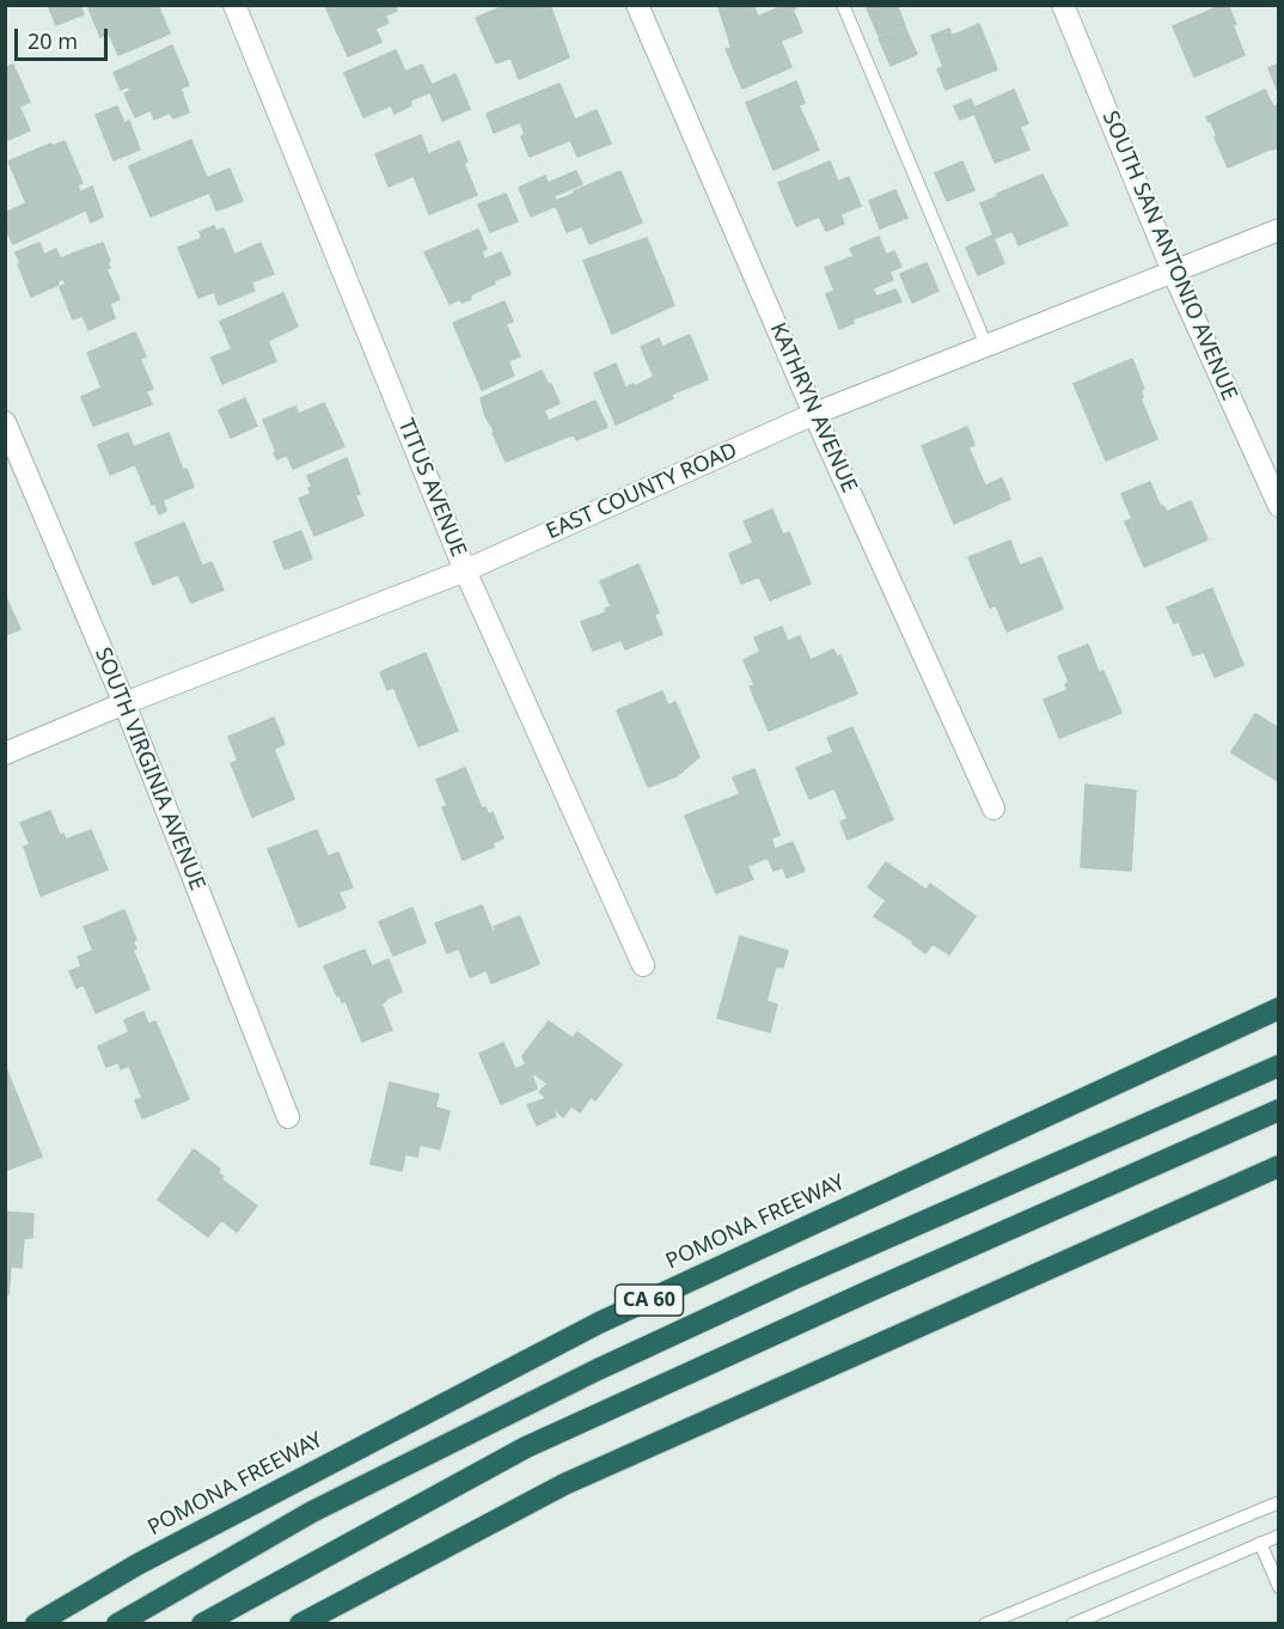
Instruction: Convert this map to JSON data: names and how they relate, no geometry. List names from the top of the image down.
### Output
{
  "streets": {
    "highway": ["POMONA FREEWAY", "CA 60"],
    "street": [
      "SOUTH SAN ANTONIO AVENUE",
      "KATHRYN AVENUE",
      "TITUS AVENUE",
      "EAST COUNTY ROAD",
      "SOUTH VIRGINIA AVENUE"
    ]
  },
  "crossings": [
    ["SOUTH SAN ANTONIO AVENUE", "EAST COUNTY ROAD"],
    ["KATHRYN AVENUE", "EAST COUNTY ROAD"],
    ["TITUS AVENUE", "EAST COUNTY ROAD"],
    ["EAST COUNTY ROAD", "SOUTH VIRGINIA AVENUE"]
  ],
  "scale_bar": "20 m"
}
